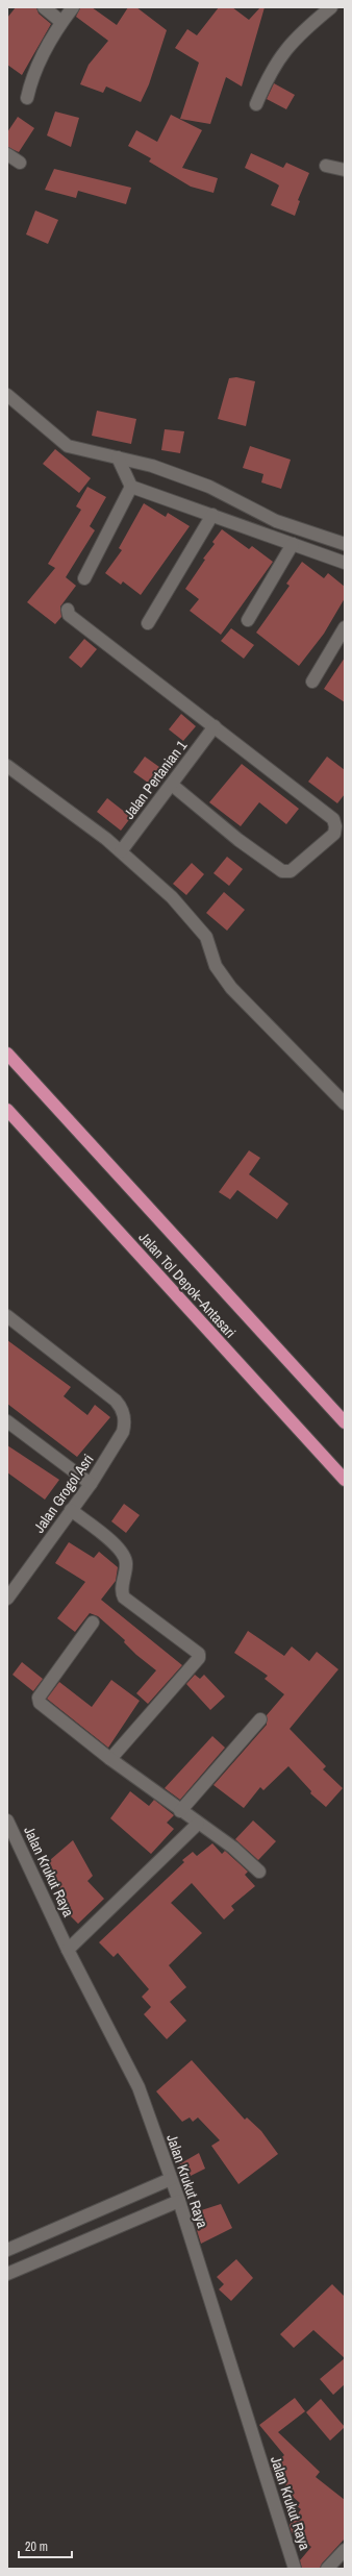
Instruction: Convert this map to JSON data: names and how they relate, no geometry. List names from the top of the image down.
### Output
{
  "streets": {
    "highway": ["Jalan Tol Depok–Antasari"],
    "street": ["Jalan Pertanian 1", "Jalan Grogol Asri", "Jalan Krukut Raya"]
  },
  "scale_bar": "20 m"
}
